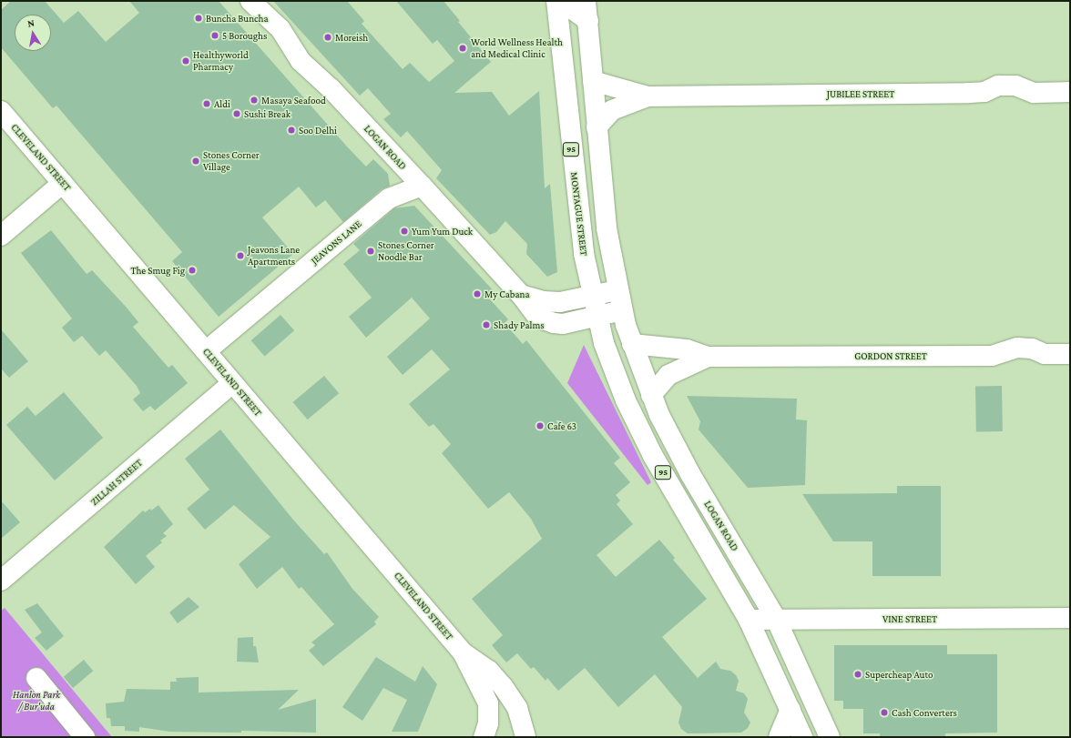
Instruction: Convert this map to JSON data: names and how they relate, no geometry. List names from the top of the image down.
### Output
{
  "streets": {
    "street": [
      "JUBILEE STREET",
      "LOGAN ROAD",
      "95",
      "CLEVELAND STREET",
      "MONTAGUE STREET",
      "JEAVONS LANE",
      "GORDON STREET",
      "ZILLAH STREET",
      "VINE STREET"
    ]
  },
  "crossings": [
    ["JUBILEE STREET", "95"],
    ["LOGAN ROAD", "95"],
    ["LOGAN ROAD", "JEAVONS LANE"],
    ["LOGAN ROAD", "GORDON STREET"],
    ["LOGAN ROAD", "VINE STREET"],
    ["95", "MONTAGUE STREET"],
    ["95", "VINE STREET"],
    ["CLEVELAND STREET", "JEAVONS LANE"],
    ["CLEVELAND STREET", "ZILLAH STREET"]
  ],
  "parks": ["Hanlon Park / Bur'uda"],
  "places": [
    "Buncha Buncha",
    "5 Boroughs",
    "Moreish",
    "World Wellness Health and Medical Clinic",
    "Healthyworld Pharmacy",
    "Masaya Seafood",
    "Aldi",
    "Sushi Break",
    "Soo Delhi",
    "Stones Corner Village",
    "Yum Yum Duck",
    "Stones Corner Noodle Bar",
    "Jeavons Lane Apartments",
    "The Smug Fig",
    "My Cabana",
    "Shady Palms",
    "Cafe 63",
    "Supercheap Auto",
    "Cash Converters"
  ],
  "north": "top"
}
